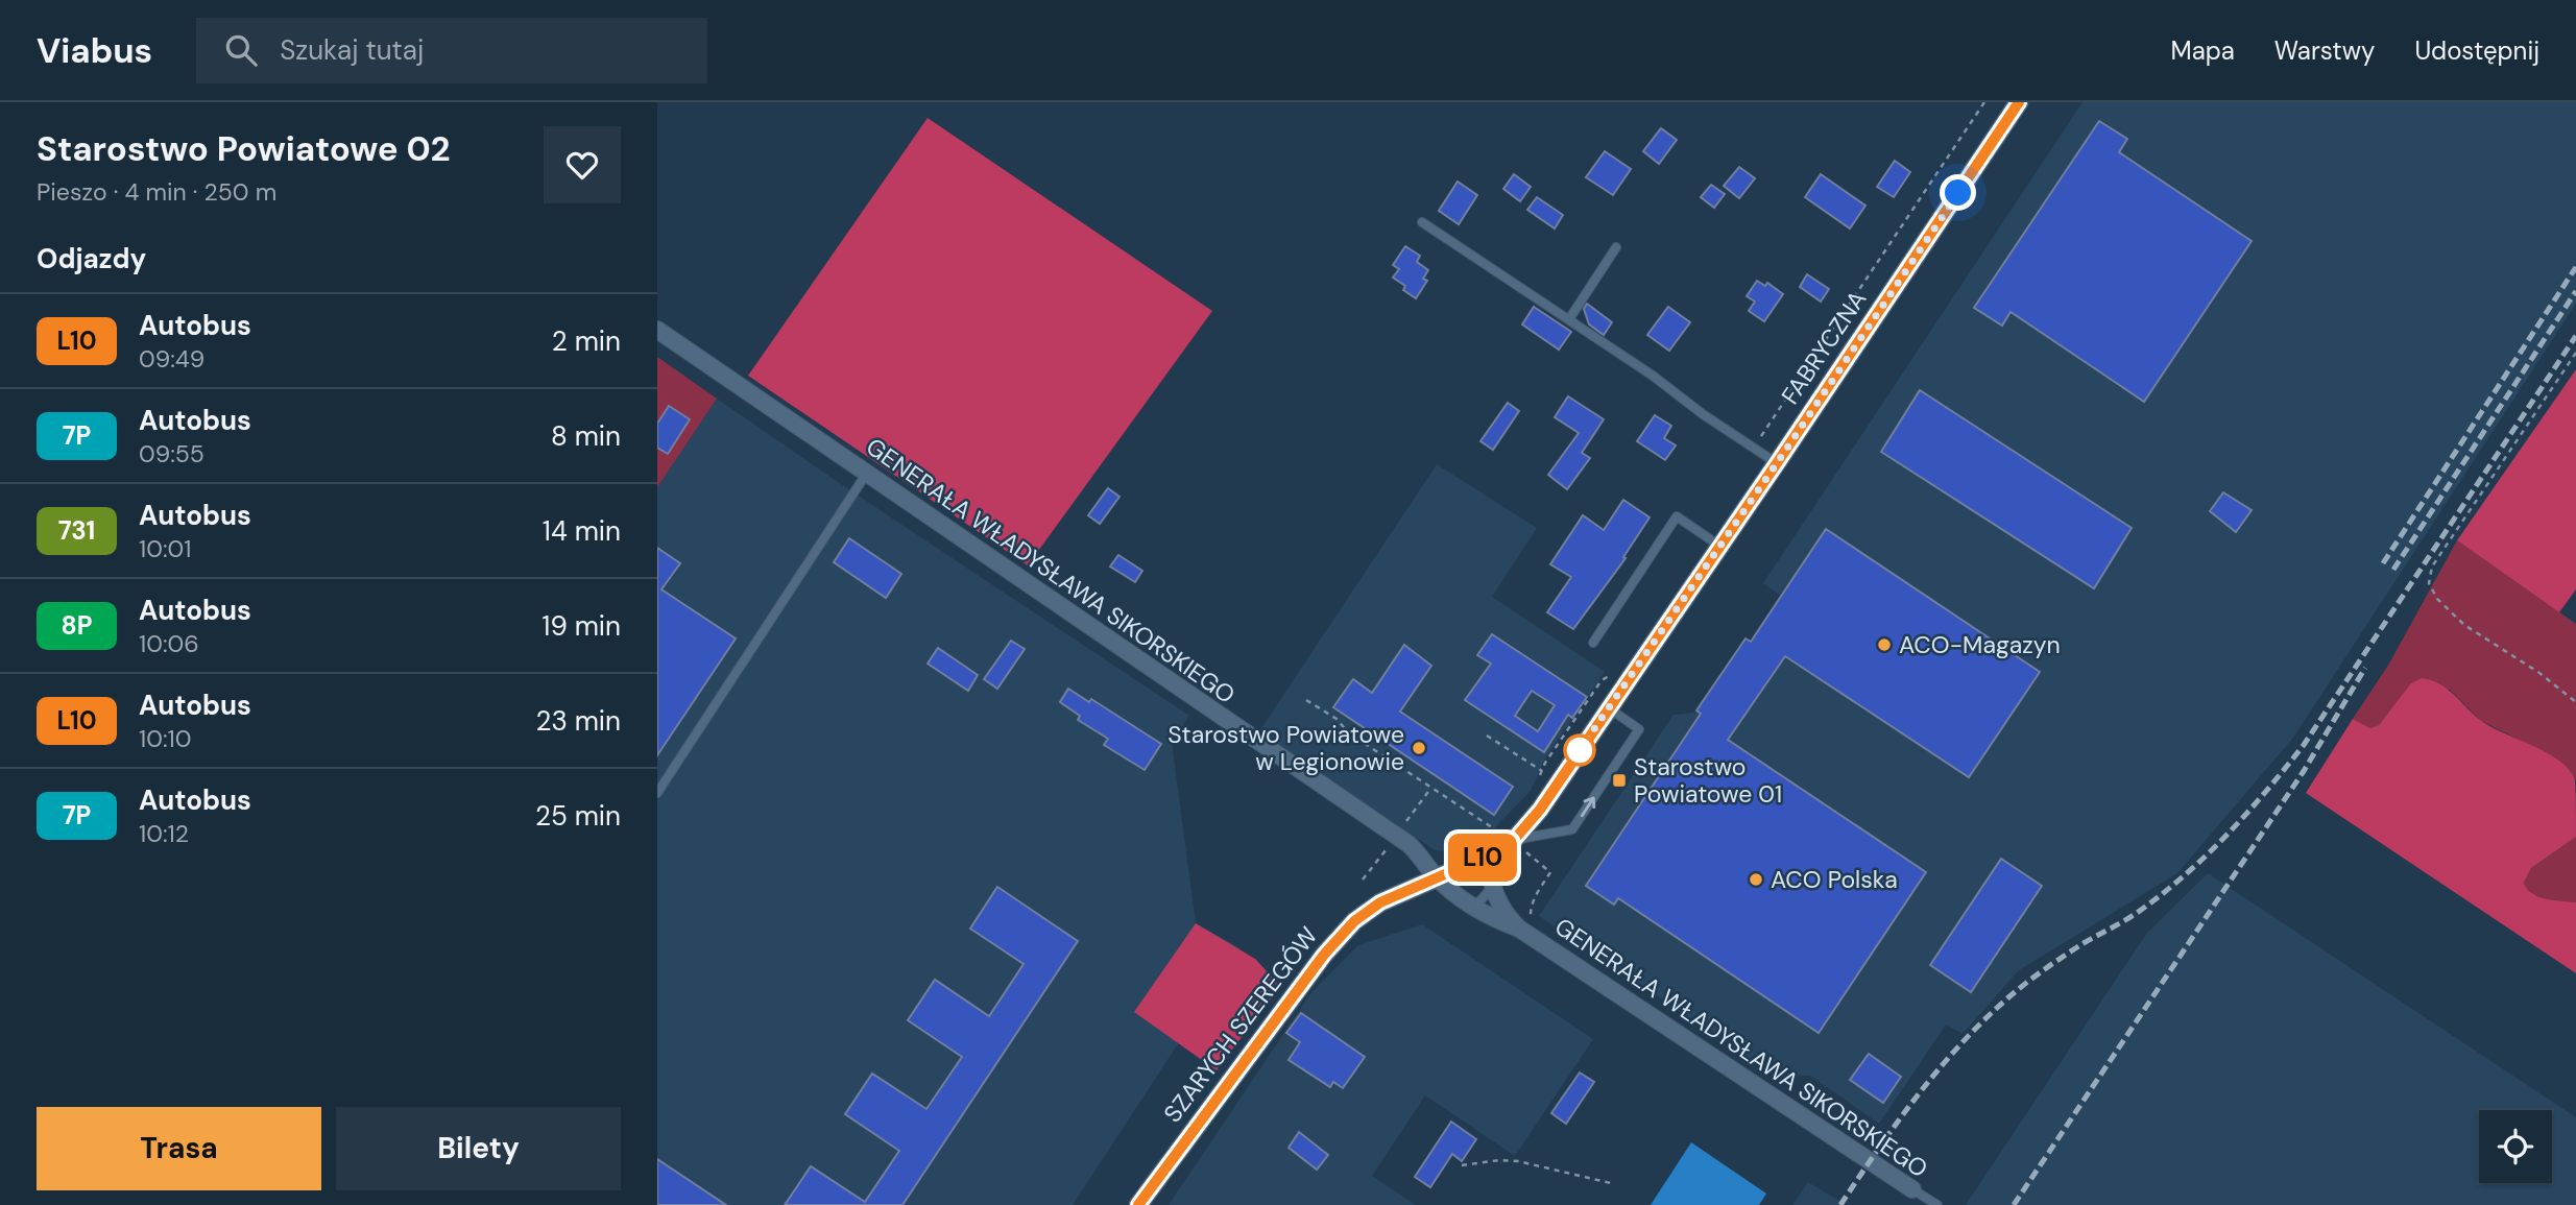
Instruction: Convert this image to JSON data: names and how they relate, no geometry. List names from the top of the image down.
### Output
{
  "streets": {
    "street": ["FABRYCZNA", "GENERAŁA WŁADYSŁAWA SIKORSKIEGO", "SZARYCH SZEREGÓW"]
  },
  "crossings": [
    ["FABRYCZNA", "SZARYCH SZEREGÓW"],
    ["GENERAŁA WŁADYSŁAWA SIKORSKIEGO", "SZARYCH SZEREGÓW"]
  ],
  "places": {
    "other": ["ACO-Magazyn", "Starostwo Powiatowe w Legionowie", "ACO Polska"],
    "transit": ["Starostwo Powiatowe 01"]
  },
  "lines": ["bus line L10"],
  "page": {
    "header": "Viabus",
    "search": "Szukaj tutaj",
    "nav": ["Mapa", "Warstwy", "Udostępnij"],
    "heading": [
      ["Starostwo Powiatowe 02", "Pieszo · 4 min · 250 m"],
      "Odjazdy"
    ],
    "on_map": "L10",
    "list": [
      {
        "mark": "L10",
        "name": "Autobus",
        "note": "09:49",
        "value": "2 min"
      },
      {
        "mark": "7P",
        "name": "Autobus",
        "note": "09:55",
        "value": "8 min"
      },
      {
        "mark": "731",
        "name": "Autobus",
        "note": "10:01",
        "value": "14 min"
      },
      {
        "mark": "8P",
        "name": "Autobus",
        "note": "10:06",
        "value": "19 min"
      },
      {
        "mark": "L10",
        "name": "Autobus",
        "note": "10:10",
        "value": "23 min"
      },
      {
        "mark": "7P",
        "name": "Autobus",
        "note": "10:12",
        "value": "25 min"
      }
    ],
    "buttons": ["Trasa", "Bilety"]
  }
}
